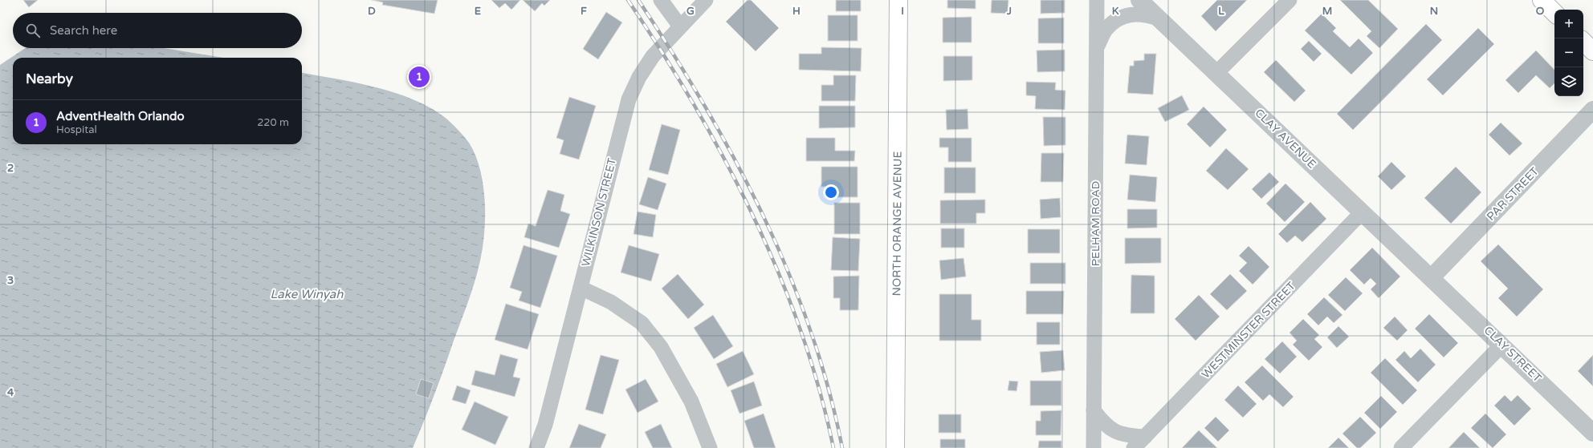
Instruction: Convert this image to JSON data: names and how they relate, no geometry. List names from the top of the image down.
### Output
{
  "streets": {
    "main road": ["NORTH ORANGE AVENUE"],
    "street": [
      "CLAY AVENUE",
      "PAR STREET",
      "WILKINSON STREET",
      "PELHAM ROAD",
      "WESTMINSTER STREET",
      "CLAY STREET"
    ]
  },
  "crossings": [
    ["CLAY AVENUE", "PAR STREET"],
    ["CLAY AVENUE", "WESTMINSTER STREET"],
    ["CLAY AVENUE", "CLAY STREET"],
    ["PAR STREET", "CLAY STREET"]
  ],
  "water": ["Lake Winyah"],
  "page": {
    "map_buttons": ["+", "−"],
    "search": "Search here",
    "heading": "Nearby",
    "pins": "1",
    "list": [
      {
        "mark": "1",
        "name": "AdventHealth Orlando",
        "note": "Hospital",
        "value": "220 m"
      }
    ]
  },
  "grid": {
    "columns": [
      "D",
      "E",
      "F",
      "G",
      "H",
      "I",
      "J",
      "K",
      "L",
      "M",
      "N",
      "O"
    ],
    "rows": ["2", "3", "4"]
  }
}
